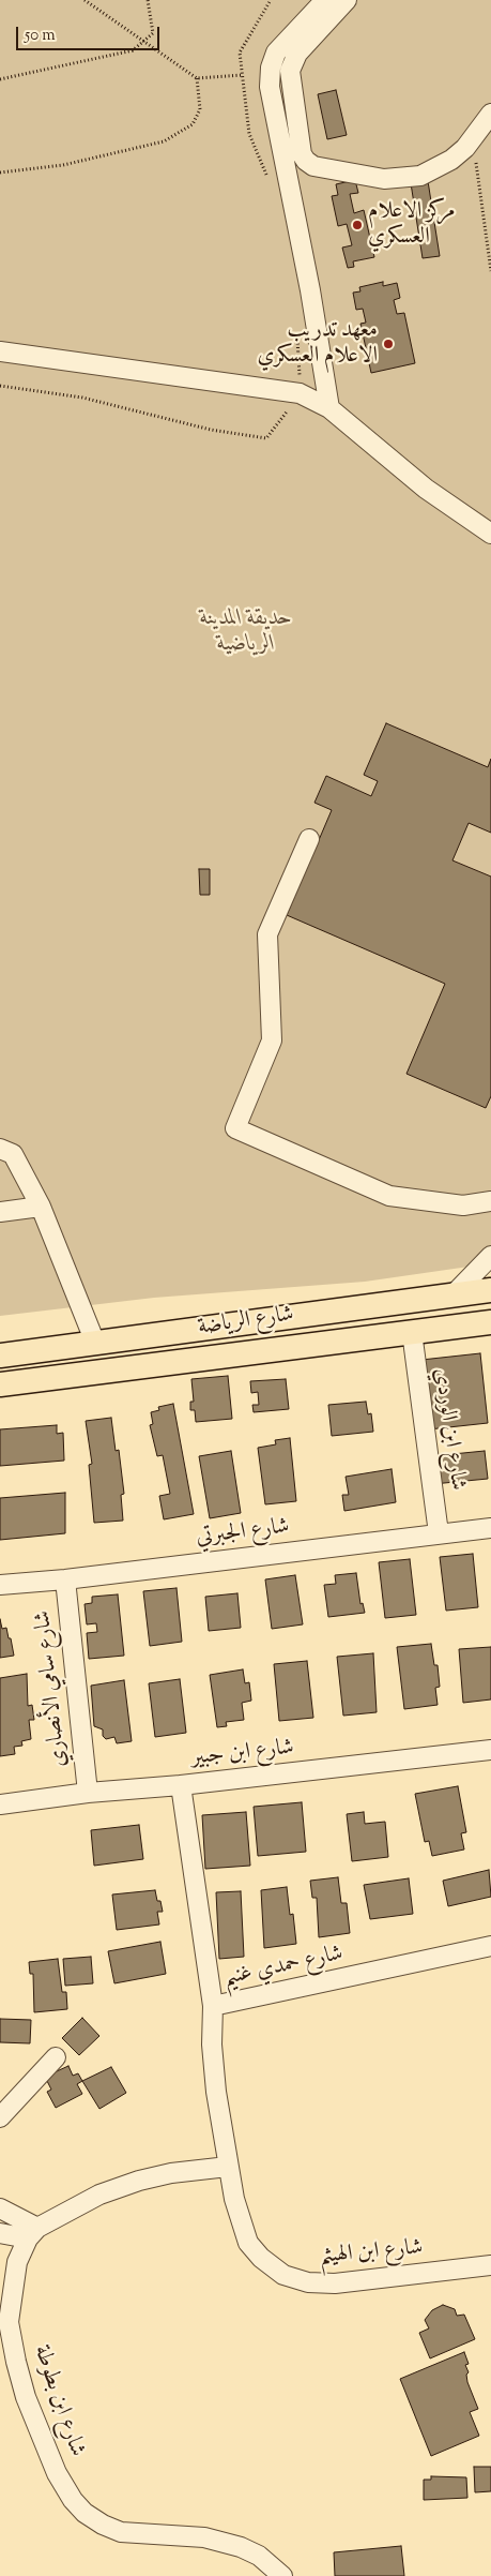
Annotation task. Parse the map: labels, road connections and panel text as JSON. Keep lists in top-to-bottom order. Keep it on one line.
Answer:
{"streets":{"main road":["شارع الرياضة"],"street":["شارع ابن الوردي","شارع الجبرتي","شارع سامي الأنصاري","شارع ابن جبير","شارع حمدي غنيم","شارع ابن الهيثم","شارع ابن بطوطة"]},"crossings":[["شارع الرياضة","شارع ابن الوردي"],["شارع ابن الوردي","شارع الجبرتي"],["شارع الجبرتي","شارع سامي الأنصاري"],["شارع سامي الأنصاري","شارع ابن جبير"],["شارع حمدي غنيم","شارع ابن الهيثم"]],"parks":["حديقة المدينة الرياضية"],"places":["مركز الاعلام العسكري","معهد تدريب الاعلام العسكري"],"scale_bar":"50 m"}
